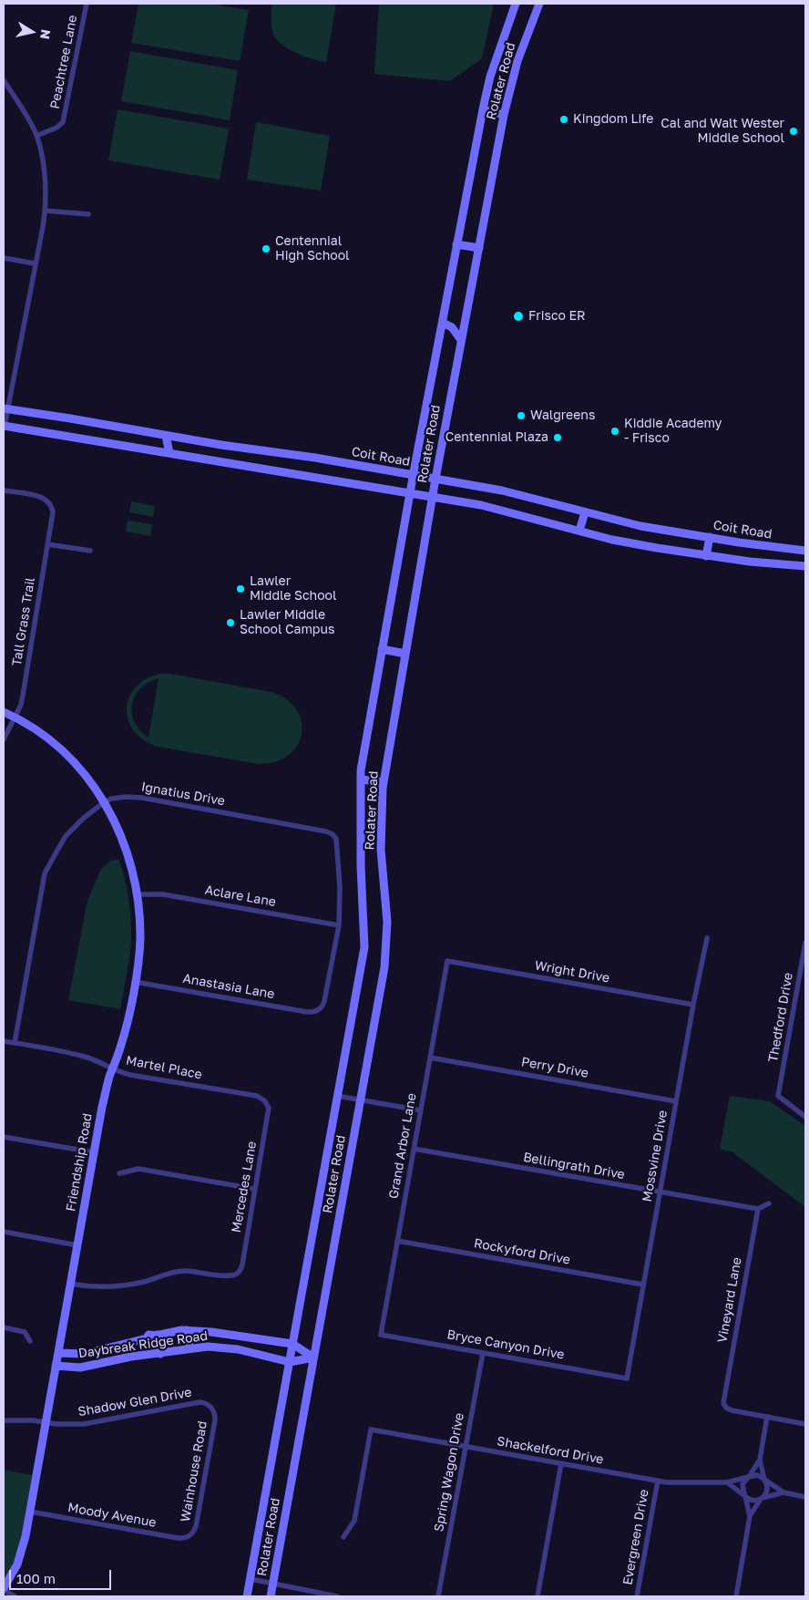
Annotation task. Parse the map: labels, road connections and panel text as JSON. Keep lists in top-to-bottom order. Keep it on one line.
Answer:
{"streets":{"main road":["Rolater Road","Coit Road","Friendship Road","Daybreak Ridge Road"],"street":["Peachtree Lane","Tall Grass Trail","Ignatius Drive","Aclare Lane","Wright Drive","Anastasia Lane","Thedford Drive","Martel Place","Perry Drive","Grand Arbor Lane","Mossvine Drive","Bellingrath Drive","Mercedes Lane","Rockyford Drive","Vineyard Lane","Bryce Canyon Drive","Shadow Glen Drive","Shackelford Drive","Wainhouse Road","Spring Wagon Drive","Moody Avenue","Evergreen Drive"]},"crossings":[["Rolater Road","Coit Road"],["Rolater Road","Daybreak Ridge Road"],["Tall Grass Trail","Friendship Road"],["Ignatius Drive","Aclare Lane"],["Ignatius Drive","Anastasia Lane"],["Ignatius Drive","Martel Place"],["Ignatius Drive","Friendship Road"],["Aclare Lane","Anastasia Lane"],["Aclare Lane","Friendship Road"],["Wright Drive","Grand Arbor Lane"],["Wright Drive","Mossvine Drive"],["Anastasia Lane","Friendship Road"],["Martel Place","Friendship Road"],["Martel Place","Mercedes Lane"],["Perry Drive","Grand Arbor Lane"],["Perry Drive","Mossvine Drive"],["Grand Arbor Lane","Bellingrath Drive"],["Grand Arbor Lane","Rockyford Drive"],["Grand Arbor Lane","Bryce Canyon Drive"],["Mossvine Drive","Bellingrath Drive"],["Mossvine Drive","Rockyford Drive"],["Mossvine Drive","Bryce Canyon Drive"],["Friendship Road","Mercedes Lane"],["Friendship Road","Daybreak Ridge Road"],["Friendship Road","Shadow Glen Drive"],["Friendship Road","Moody Avenue"],["Bellingrath Drive","Vineyard Lane"],["Bryce Canyon Drive","Spring Wagon Drive"],["Shadow Glen Drive","Wainhouse Road"],["Shackelford Drive","Spring Wagon Drive"],["Shackelford Drive","Evergreen Drive"],["Wainhouse Road","Moody Avenue"]],"places":["Kingdom Life","Cal and Walt Wester Middle School","Centennial High School","Frisco ER","Walgreens","Kiddie Academy - Frisco","Centennial Plaza","Lawler Middle School","Lawler Middle School Campus"],"scale_bar":"100 m","north":"right"}
